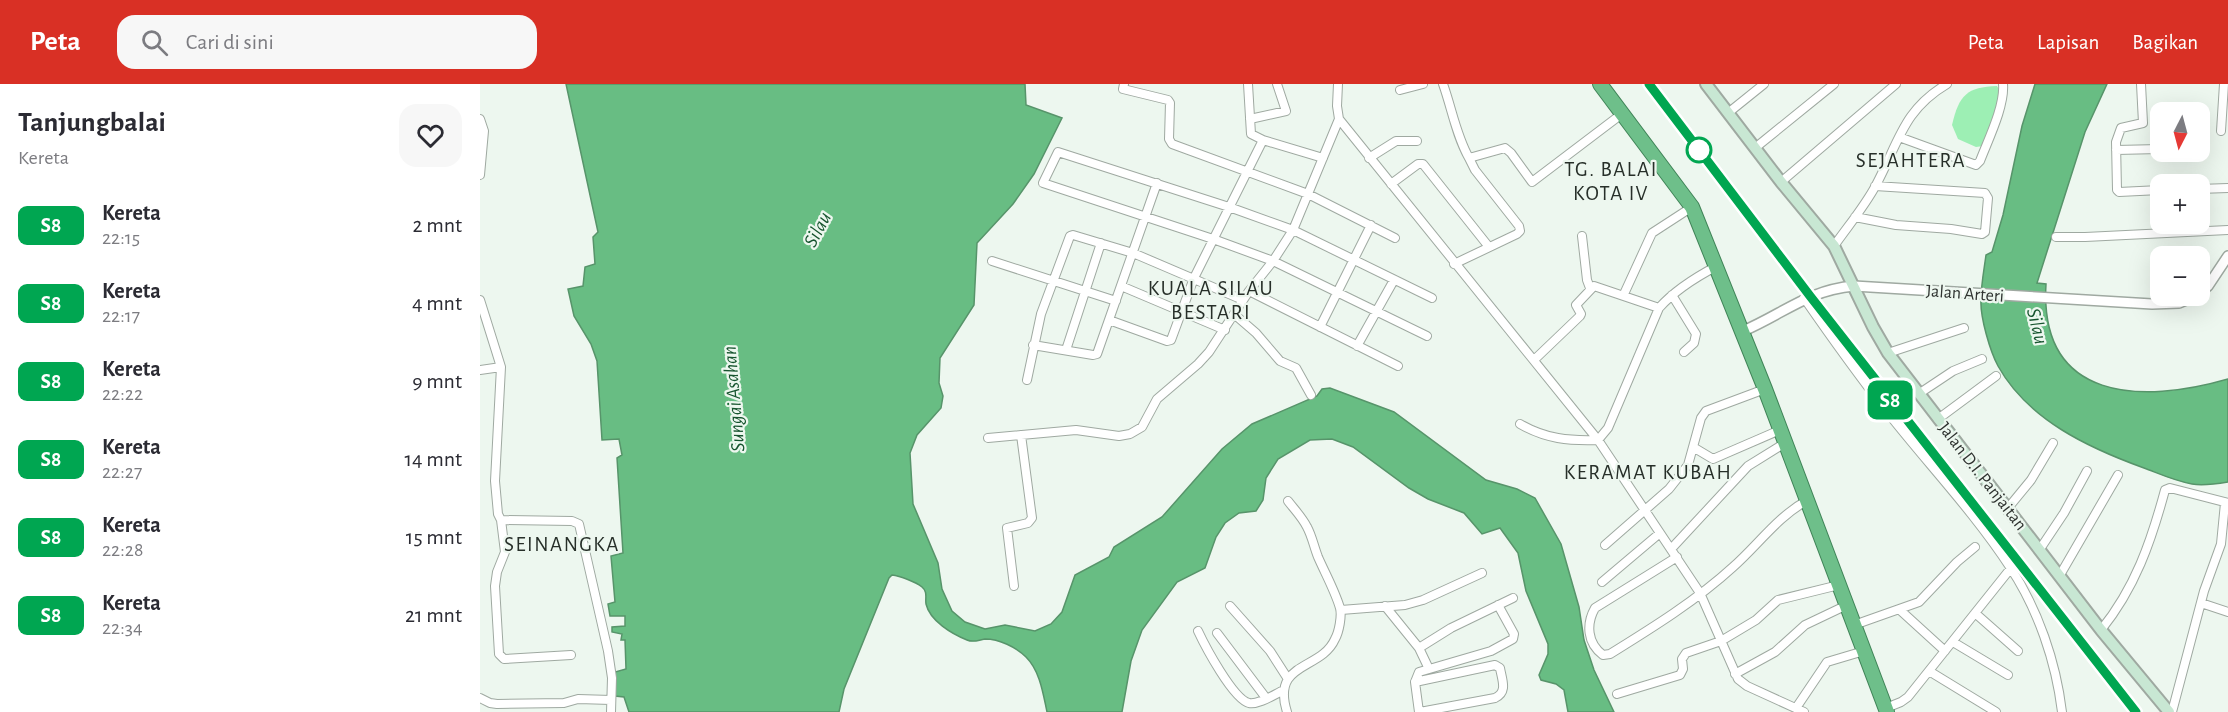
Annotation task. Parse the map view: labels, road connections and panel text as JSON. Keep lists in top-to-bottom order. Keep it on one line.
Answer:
{"streets":{"main road":["Jalan D.I. Panjaitan"],"street":["Jalan Arteri"]},"crossings":[["Jalan Arteri","Jalan D.I. Panjaitan"]],"districts":["SEJAHTERA","TG. BALAI KOTA IV","KUALA SILAU BESTARI","KERAMAT KUBAH","SEINANGKA"],"water":["Silau","Sungai Asahan"],"north":"bottom","page":{"header":"Peta","search":"Cari di sini","nav":["Peta","Lapisan","Bagikan"],"heading":["Tanjungbalai","Kereta"],"on_map":"S8","map_buttons":["+","−"],"list":[{"mark":"S8","name":"Kereta","note":"22:15","value":"2 mnt"},{"mark":"S8","name":"Kereta","note":"22:17","value":"4 mnt"},{"mark":"S8","name":"Kereta","note":"22:22","value":"9 mnt"},{"mark":"S8","name":"Kereta","note":"22:27","value":"14 mnt"},{"mark":"S8","name":"Kereta","note":"22:28","value":"15 mnt"},{"mark":"S8","name":"Kereta","note":"22:34","value":"21 mnt"}]}}
